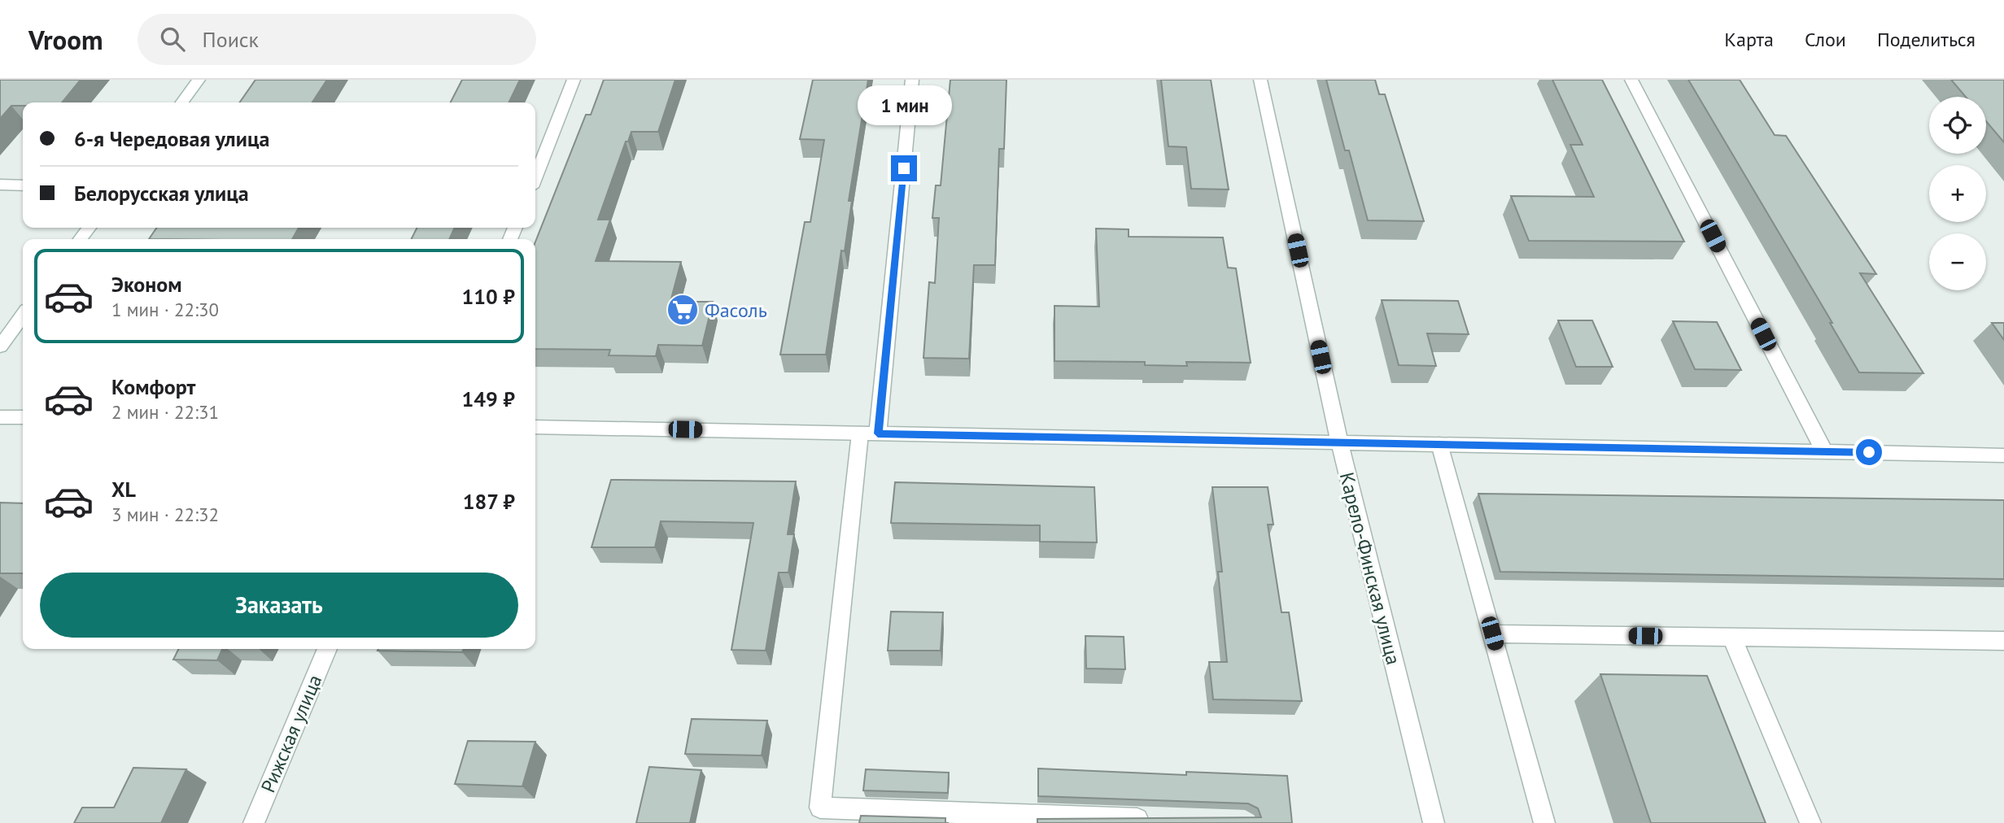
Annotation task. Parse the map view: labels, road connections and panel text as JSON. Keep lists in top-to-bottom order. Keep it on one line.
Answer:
{"streets":{"street":["Карело-Финская улица","Рижская улица"]},"places":{"supermarket":["Фасоль"]},"page":{"header":"Vroom","search":"Поиск","nav":["Карта","Слои","Поделиться"],"bubble":"1 мин","map_buttons":["+","−"],"banner":["6-я Чередовая улица","Белорусская улица"],"list":[{"name":"Эконом","note":"1 мин · 22:30","value":"110 ₽"},{"name":"Комфорт","note":"2 мин · 22:31","value":"149 ₽"},{"name":"XL","note":"3 мин · 22:32","value":"187 ₽"}],"buttons":"Заказать"}}
